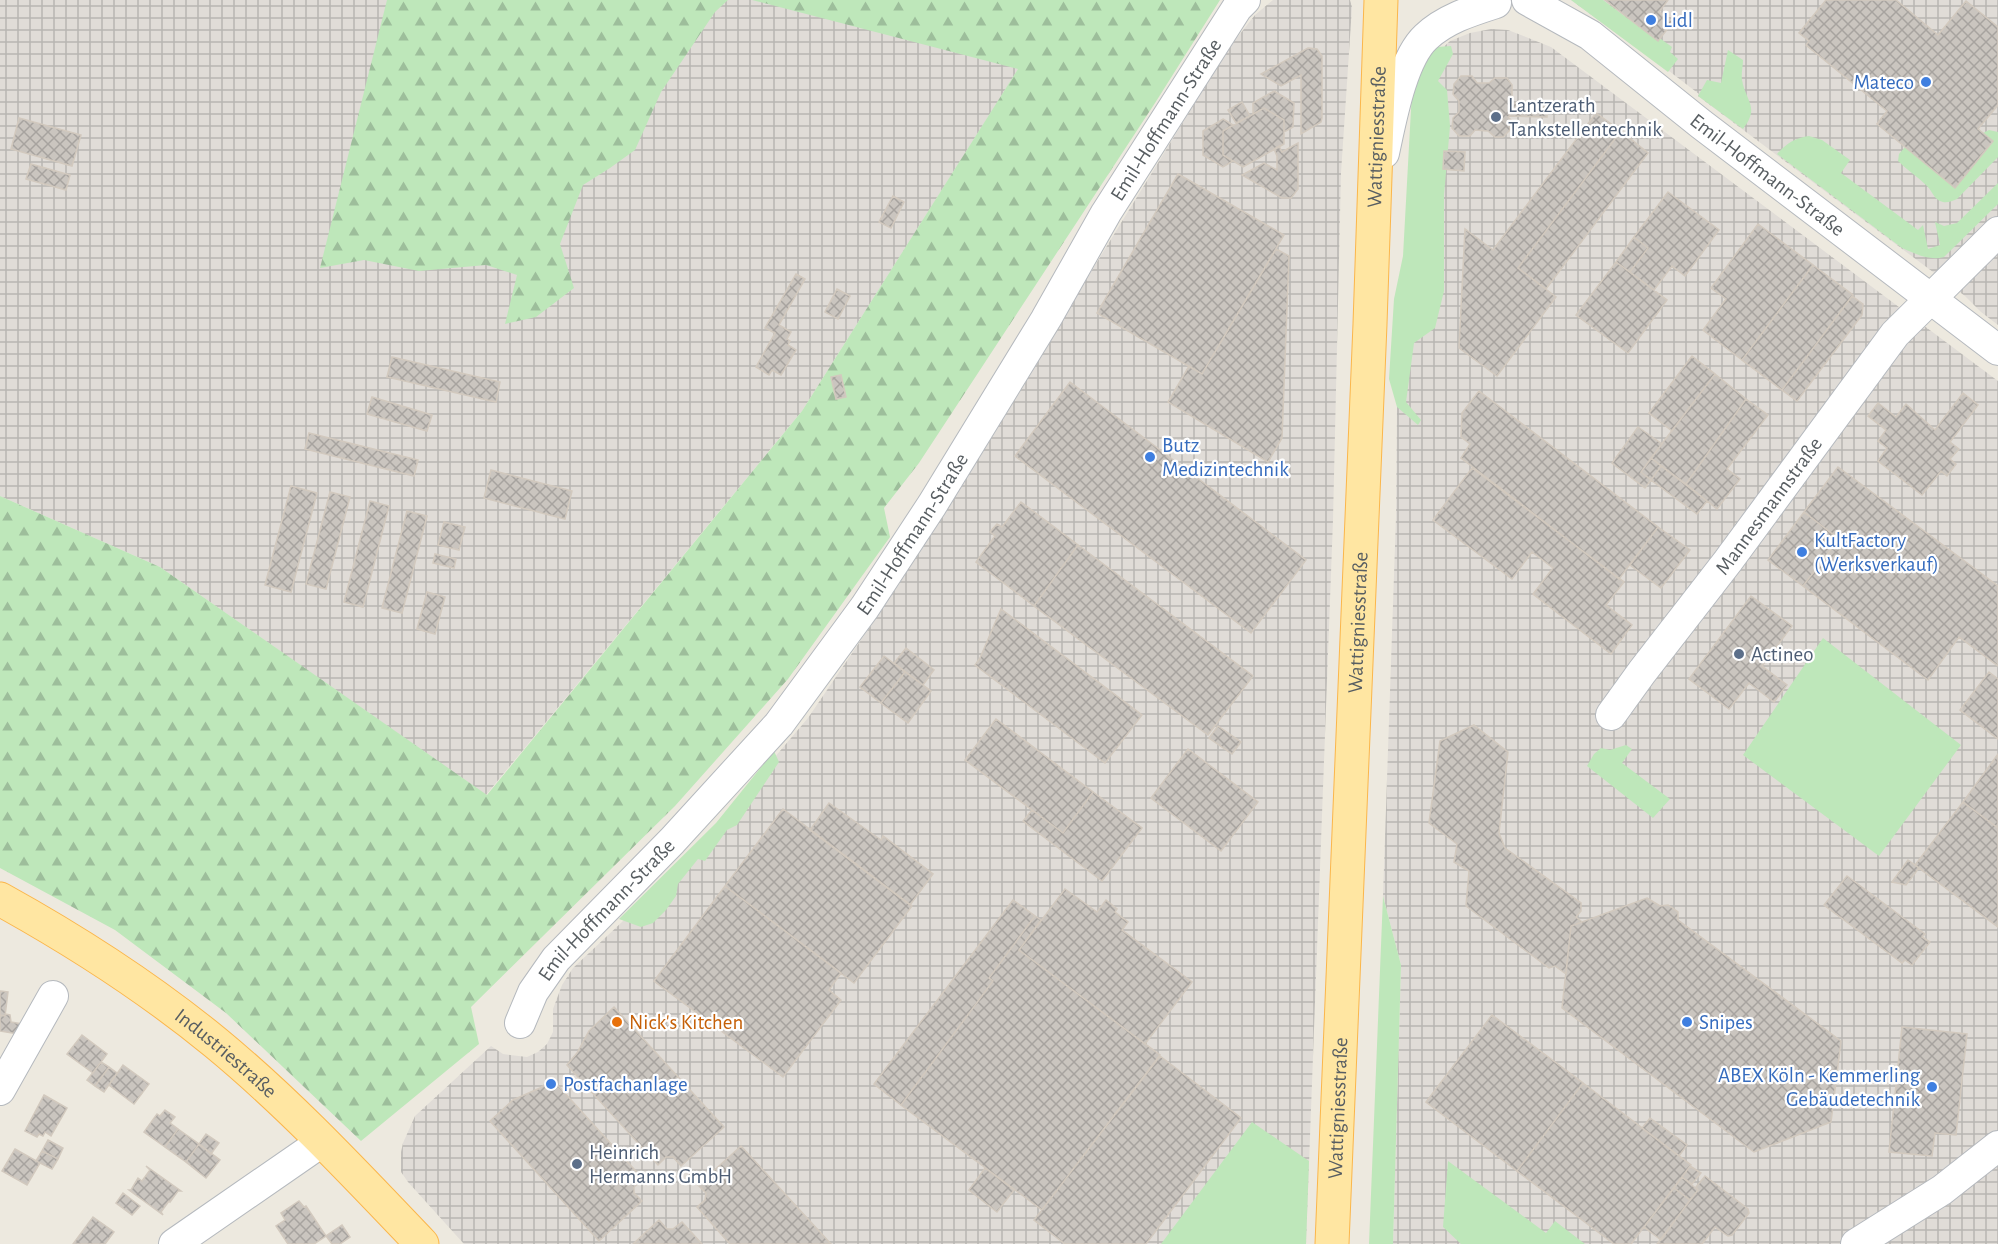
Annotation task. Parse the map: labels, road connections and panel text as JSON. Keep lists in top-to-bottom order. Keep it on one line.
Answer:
{"streets":{"main road":["Wattigniesstraße","Industriestraße"],"street":["Emil-Hoffmann-Straße","Mannesmannstraße"]},"crossings":[["Emil-Hoffmann-Straße","Mannesmannstraße"]],"places":["Lidl","Mateco","Lantzerath Tankstellentechnik","Butz Medizintechnik","KultFactory (Werksverkauf)","Actineo","Nick's Kitchen","Snipes","Postfachanlage","ABEX Köln - Kemmerling Gebäudetechnik","Heinrich Hermanns GmbH"]}
